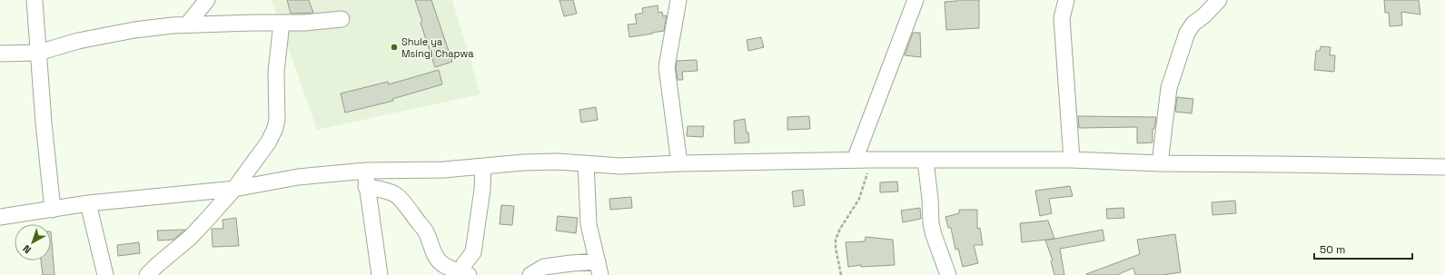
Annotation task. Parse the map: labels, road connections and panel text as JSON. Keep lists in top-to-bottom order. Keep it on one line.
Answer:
{"places":["Shule ya Msingi Chapwa"],"scale_bar":"50 m","north":"bottom left"}
